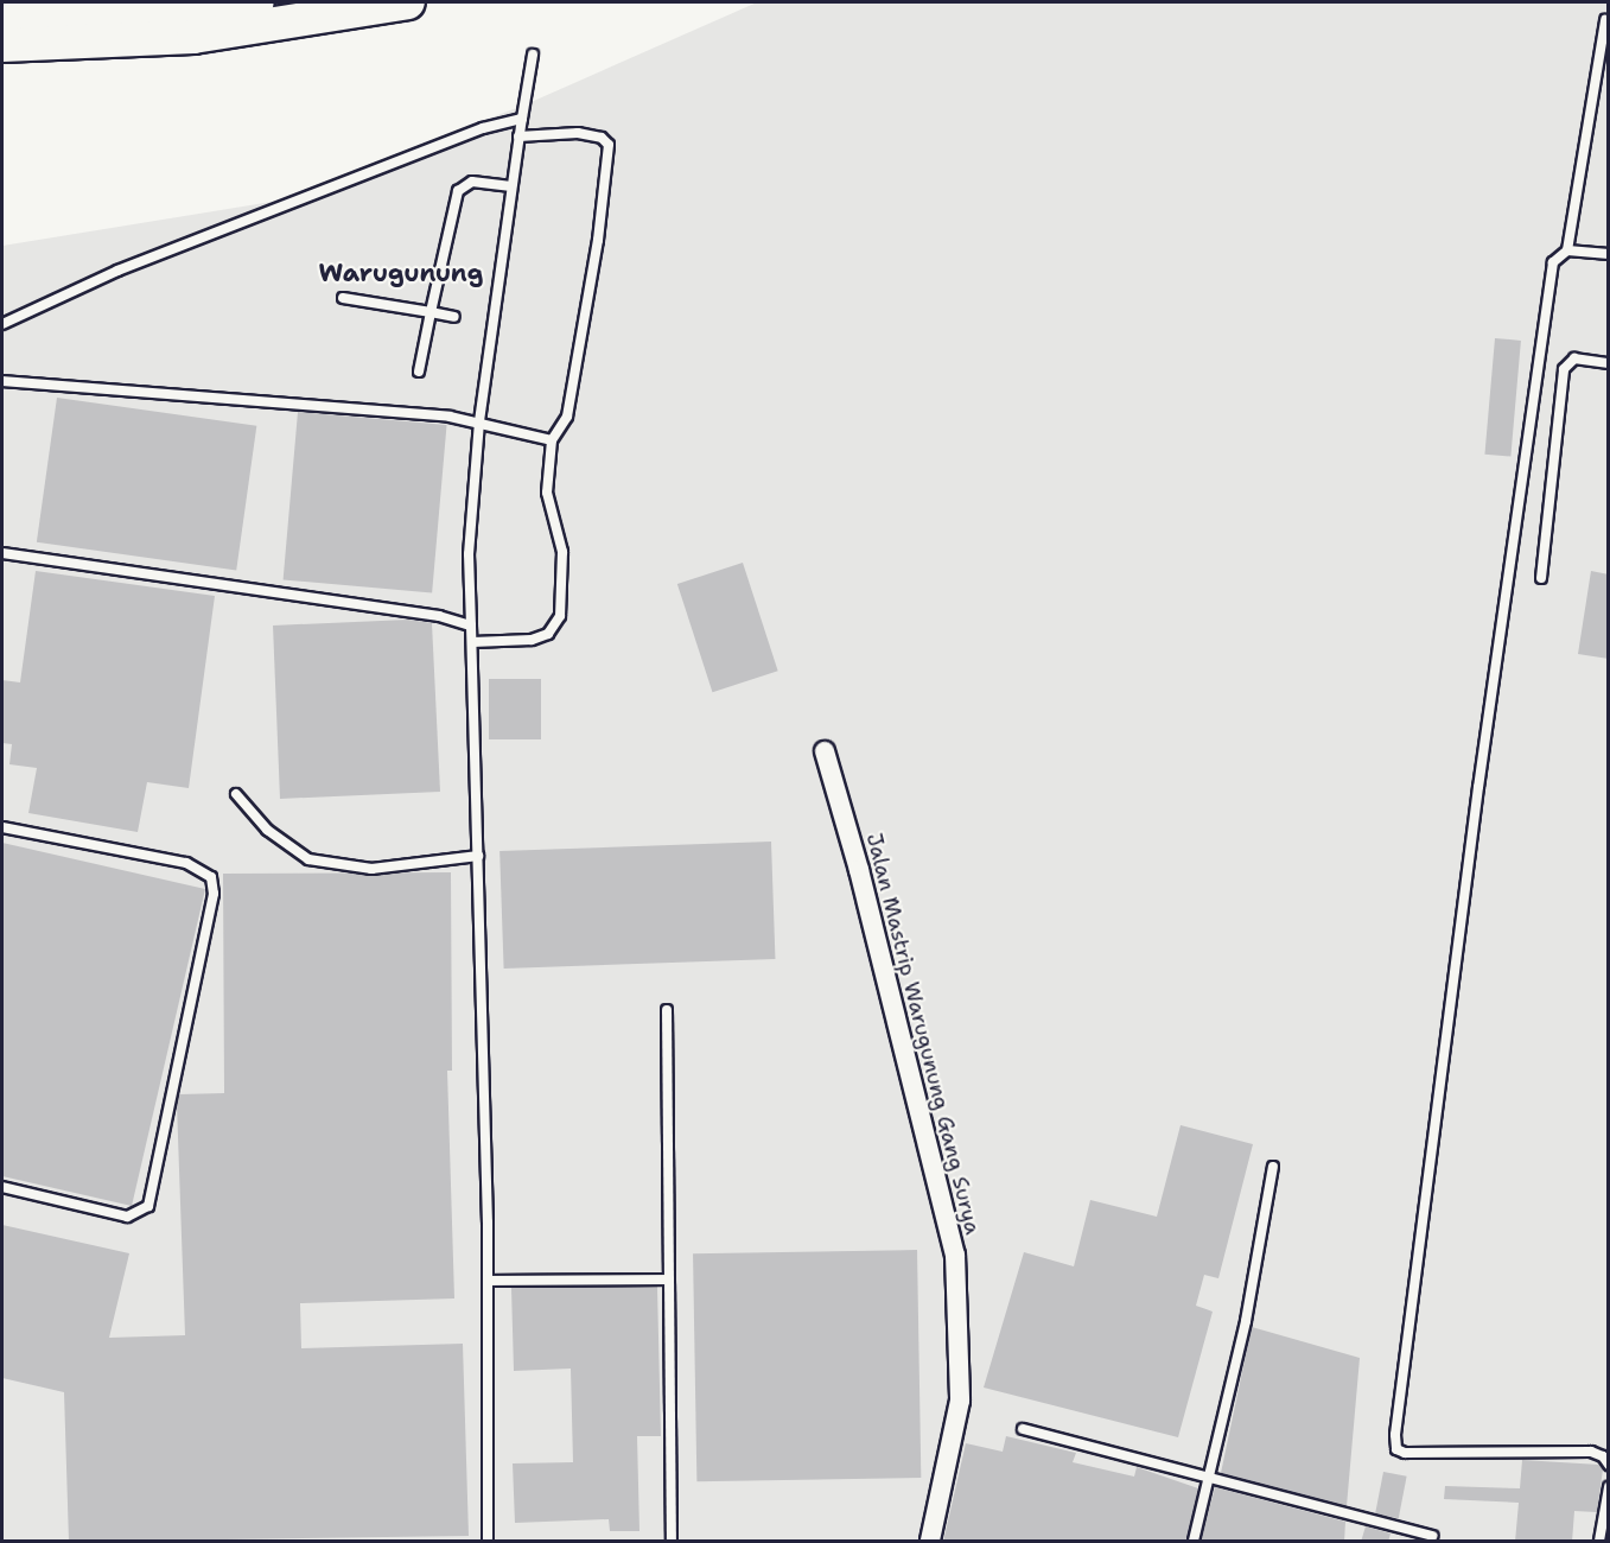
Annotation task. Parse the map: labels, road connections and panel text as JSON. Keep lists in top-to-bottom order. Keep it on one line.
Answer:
{"streets":{"street":["Jalan Mastrip Warugunung Gang Surya"]},"districts":["Warugunung"]}
